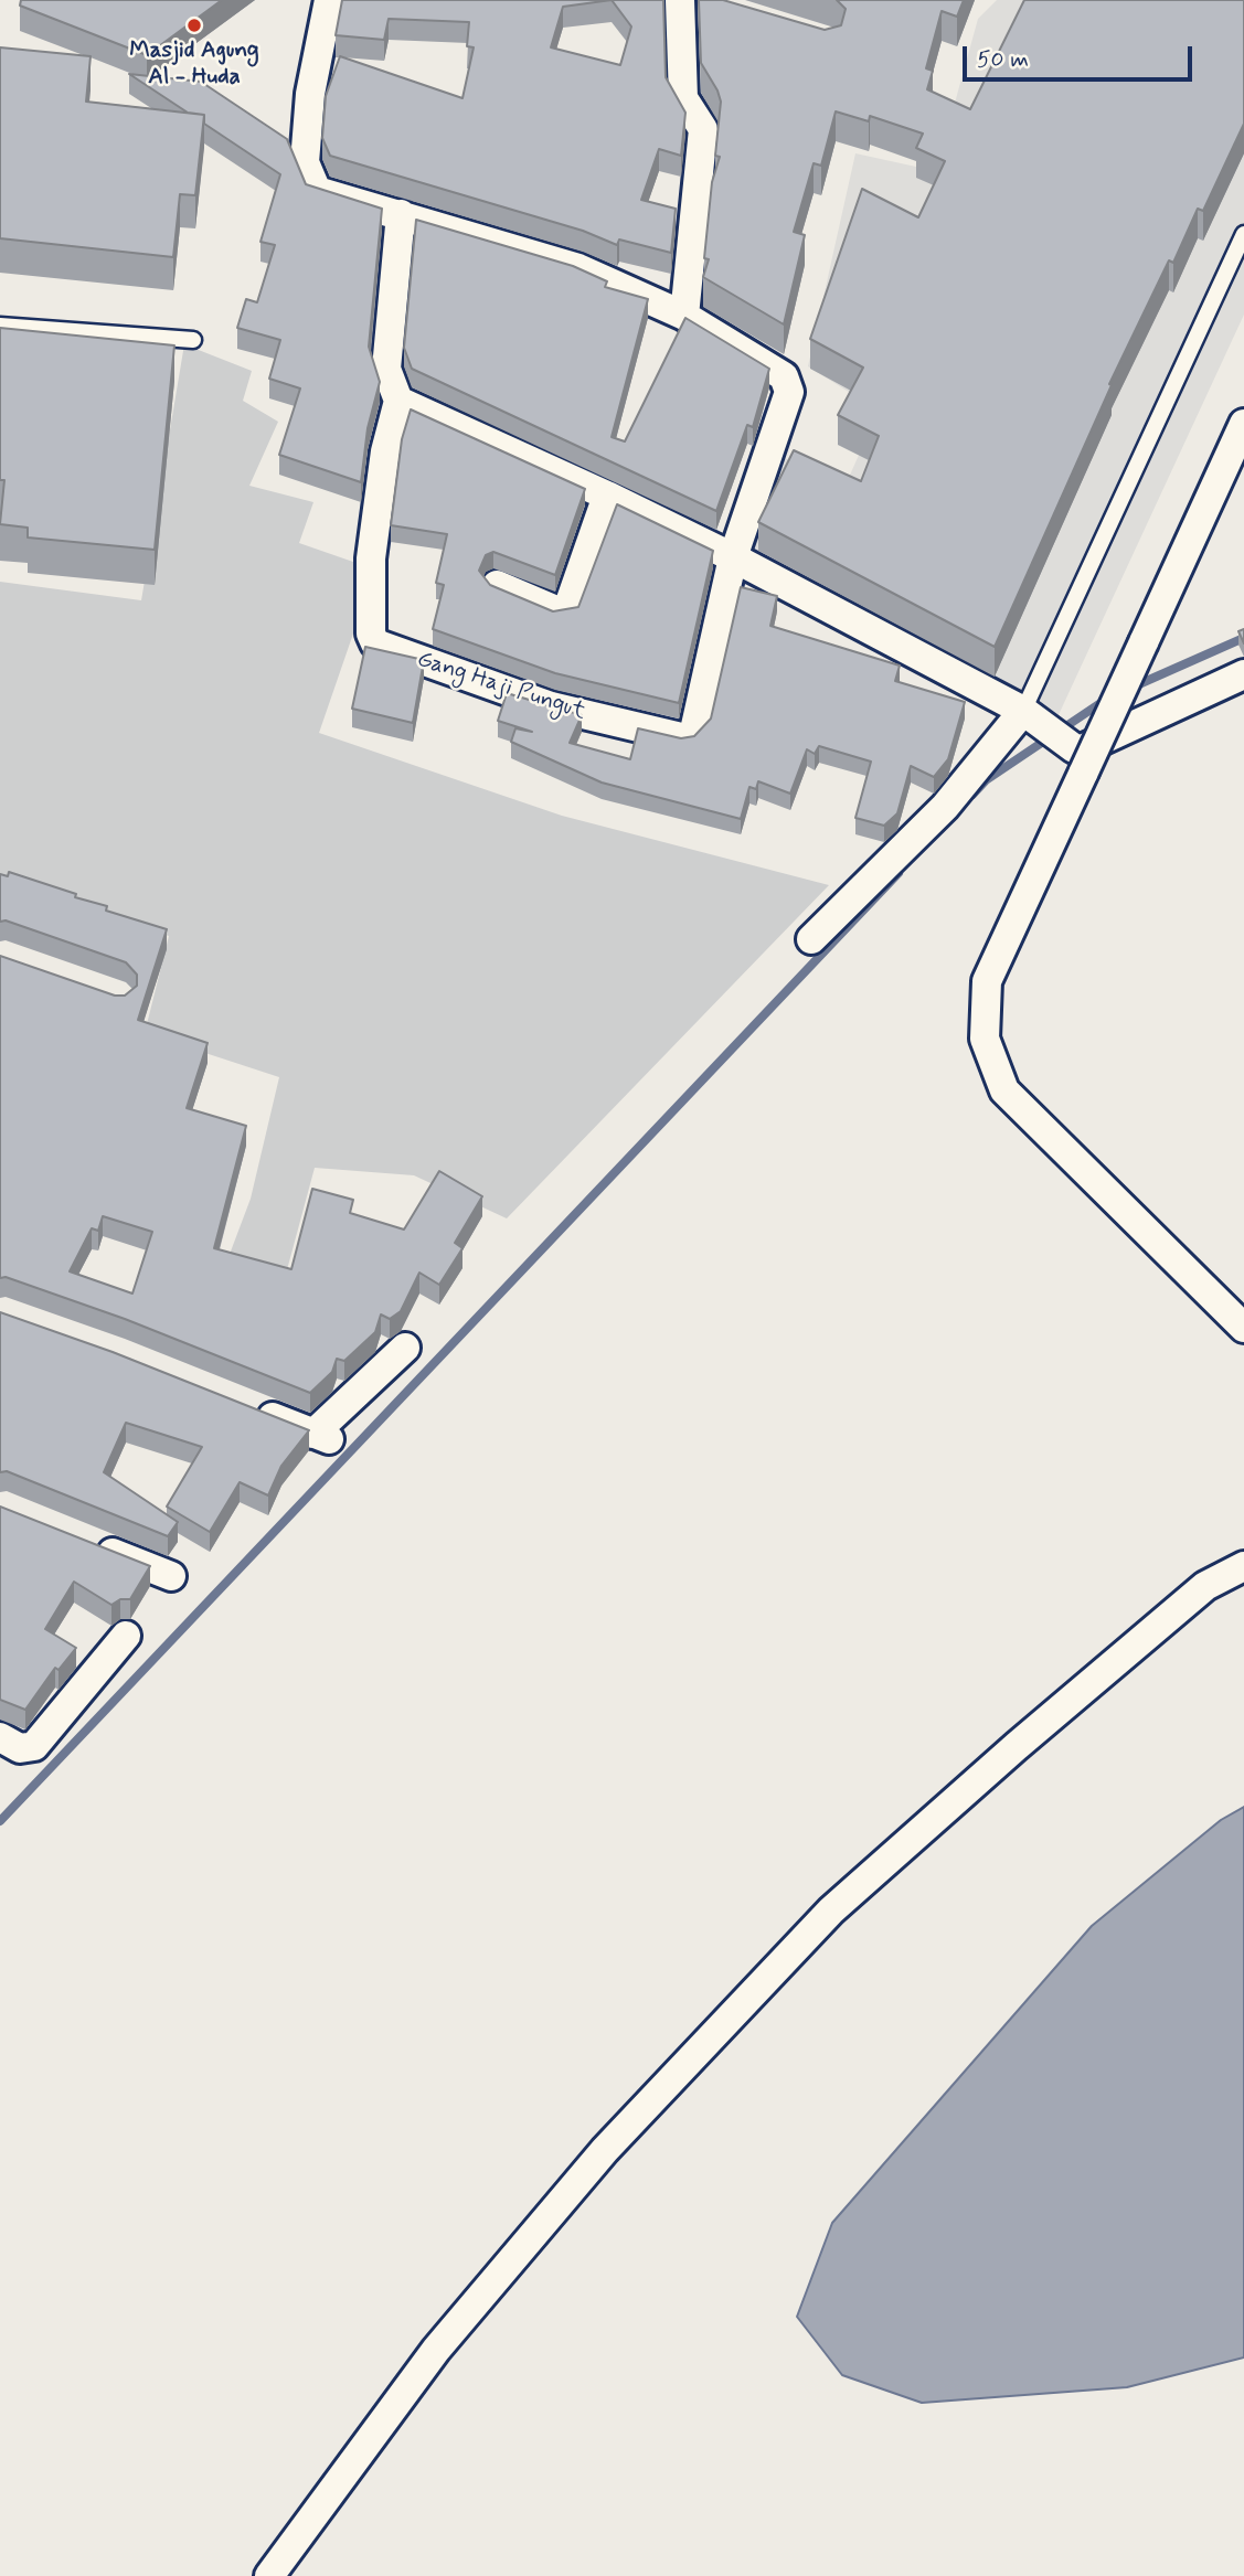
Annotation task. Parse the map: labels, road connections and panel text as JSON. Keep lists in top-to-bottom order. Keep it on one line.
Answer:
{"streets":{"street":["Gang Haji Pungut"]},"places":["Masjid Agung Al - Huda"],"scale_bar":"50 m"}
